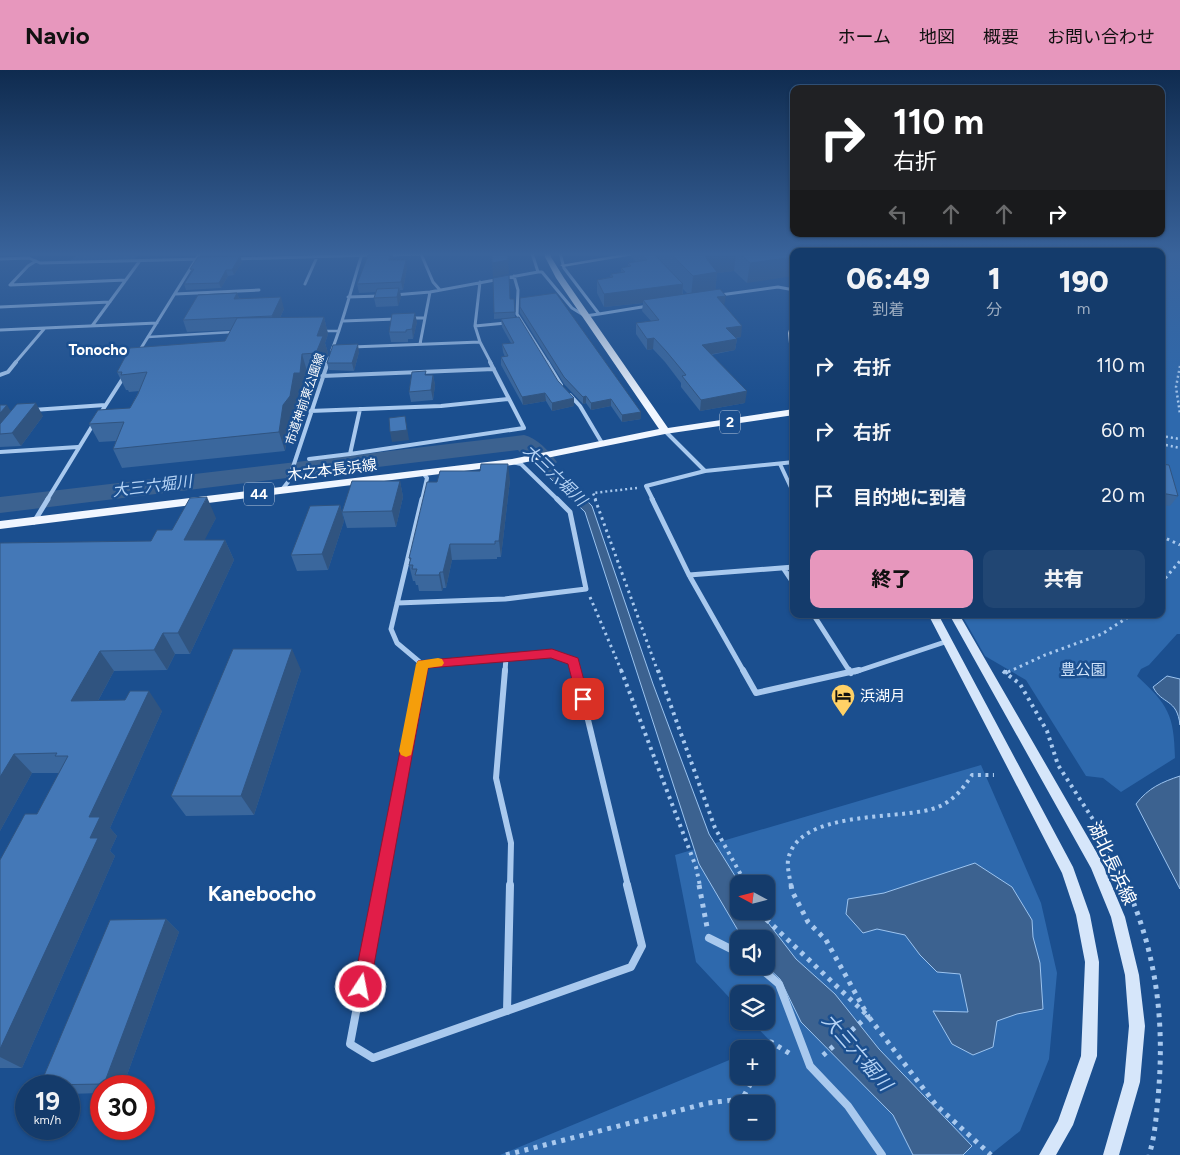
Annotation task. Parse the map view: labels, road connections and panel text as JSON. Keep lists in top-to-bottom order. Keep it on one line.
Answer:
{"streets":{"main road":["2","木之本長浜線","44","湖北長浜線"],"street":["市道神前東公園線"]},"crossings":[["市道神前東公園線","木之本長浜線"],["2","木之本長浜線"]],"districts":["Tonocho","Kanebocho"],"water":["大三六堀川"],"parks":["豊公園"],"places":{"hotel":["浜湖月"]},"north":"left","page":{"header":"Navio","nav":["ホーム","地図","概要","お問い合わせ"],"turn":["110 m","右折"],"eta":["06:49","到着","1","分","190","m"],"list":[{"name":"右折","value":"110 m"},{"name":"右折","value":"60 m"},{"name":"目的地に到着","value":"20 m"}],"buttons":["終了","共有"],"map_buttons":["+","−"],"speed":"19 km/h","limit":"30"}}
